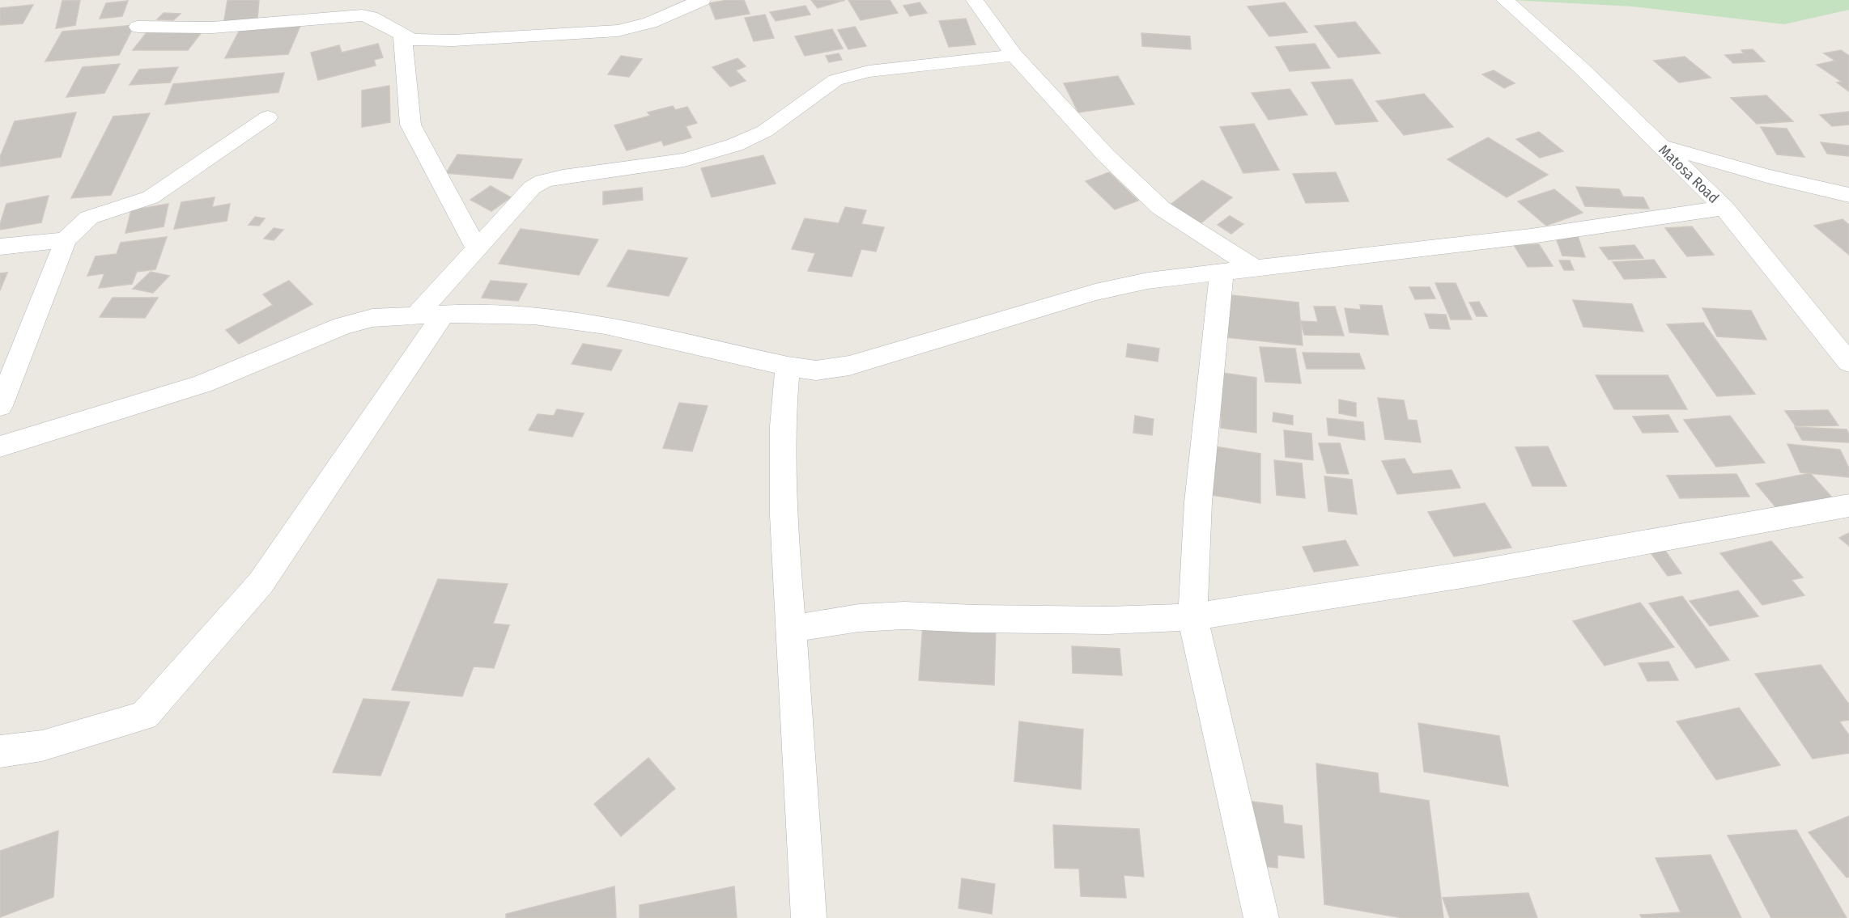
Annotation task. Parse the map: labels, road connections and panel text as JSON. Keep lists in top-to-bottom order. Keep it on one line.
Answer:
{"streets":{"street":["Matosa Road"]}}
